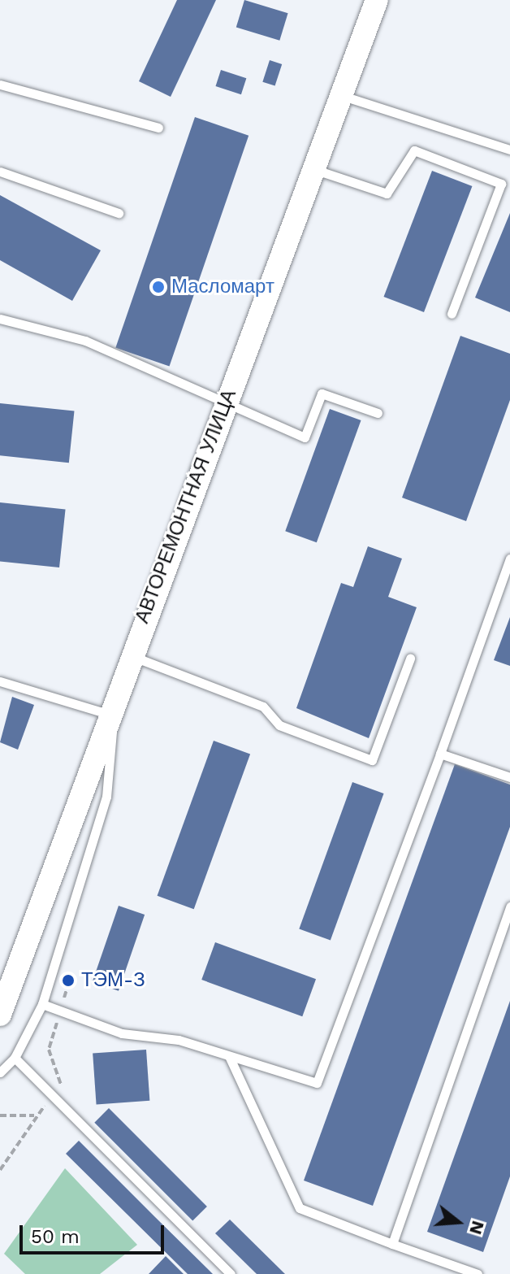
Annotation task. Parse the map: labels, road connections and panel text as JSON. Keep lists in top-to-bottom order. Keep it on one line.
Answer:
{"streets":{"street":["АВТОРЕМОНТНАЯ УЛИЦА"]},"places":["Масломарт","ТЭМ-З"],"scale_bar":"50 m","north":"right"}
